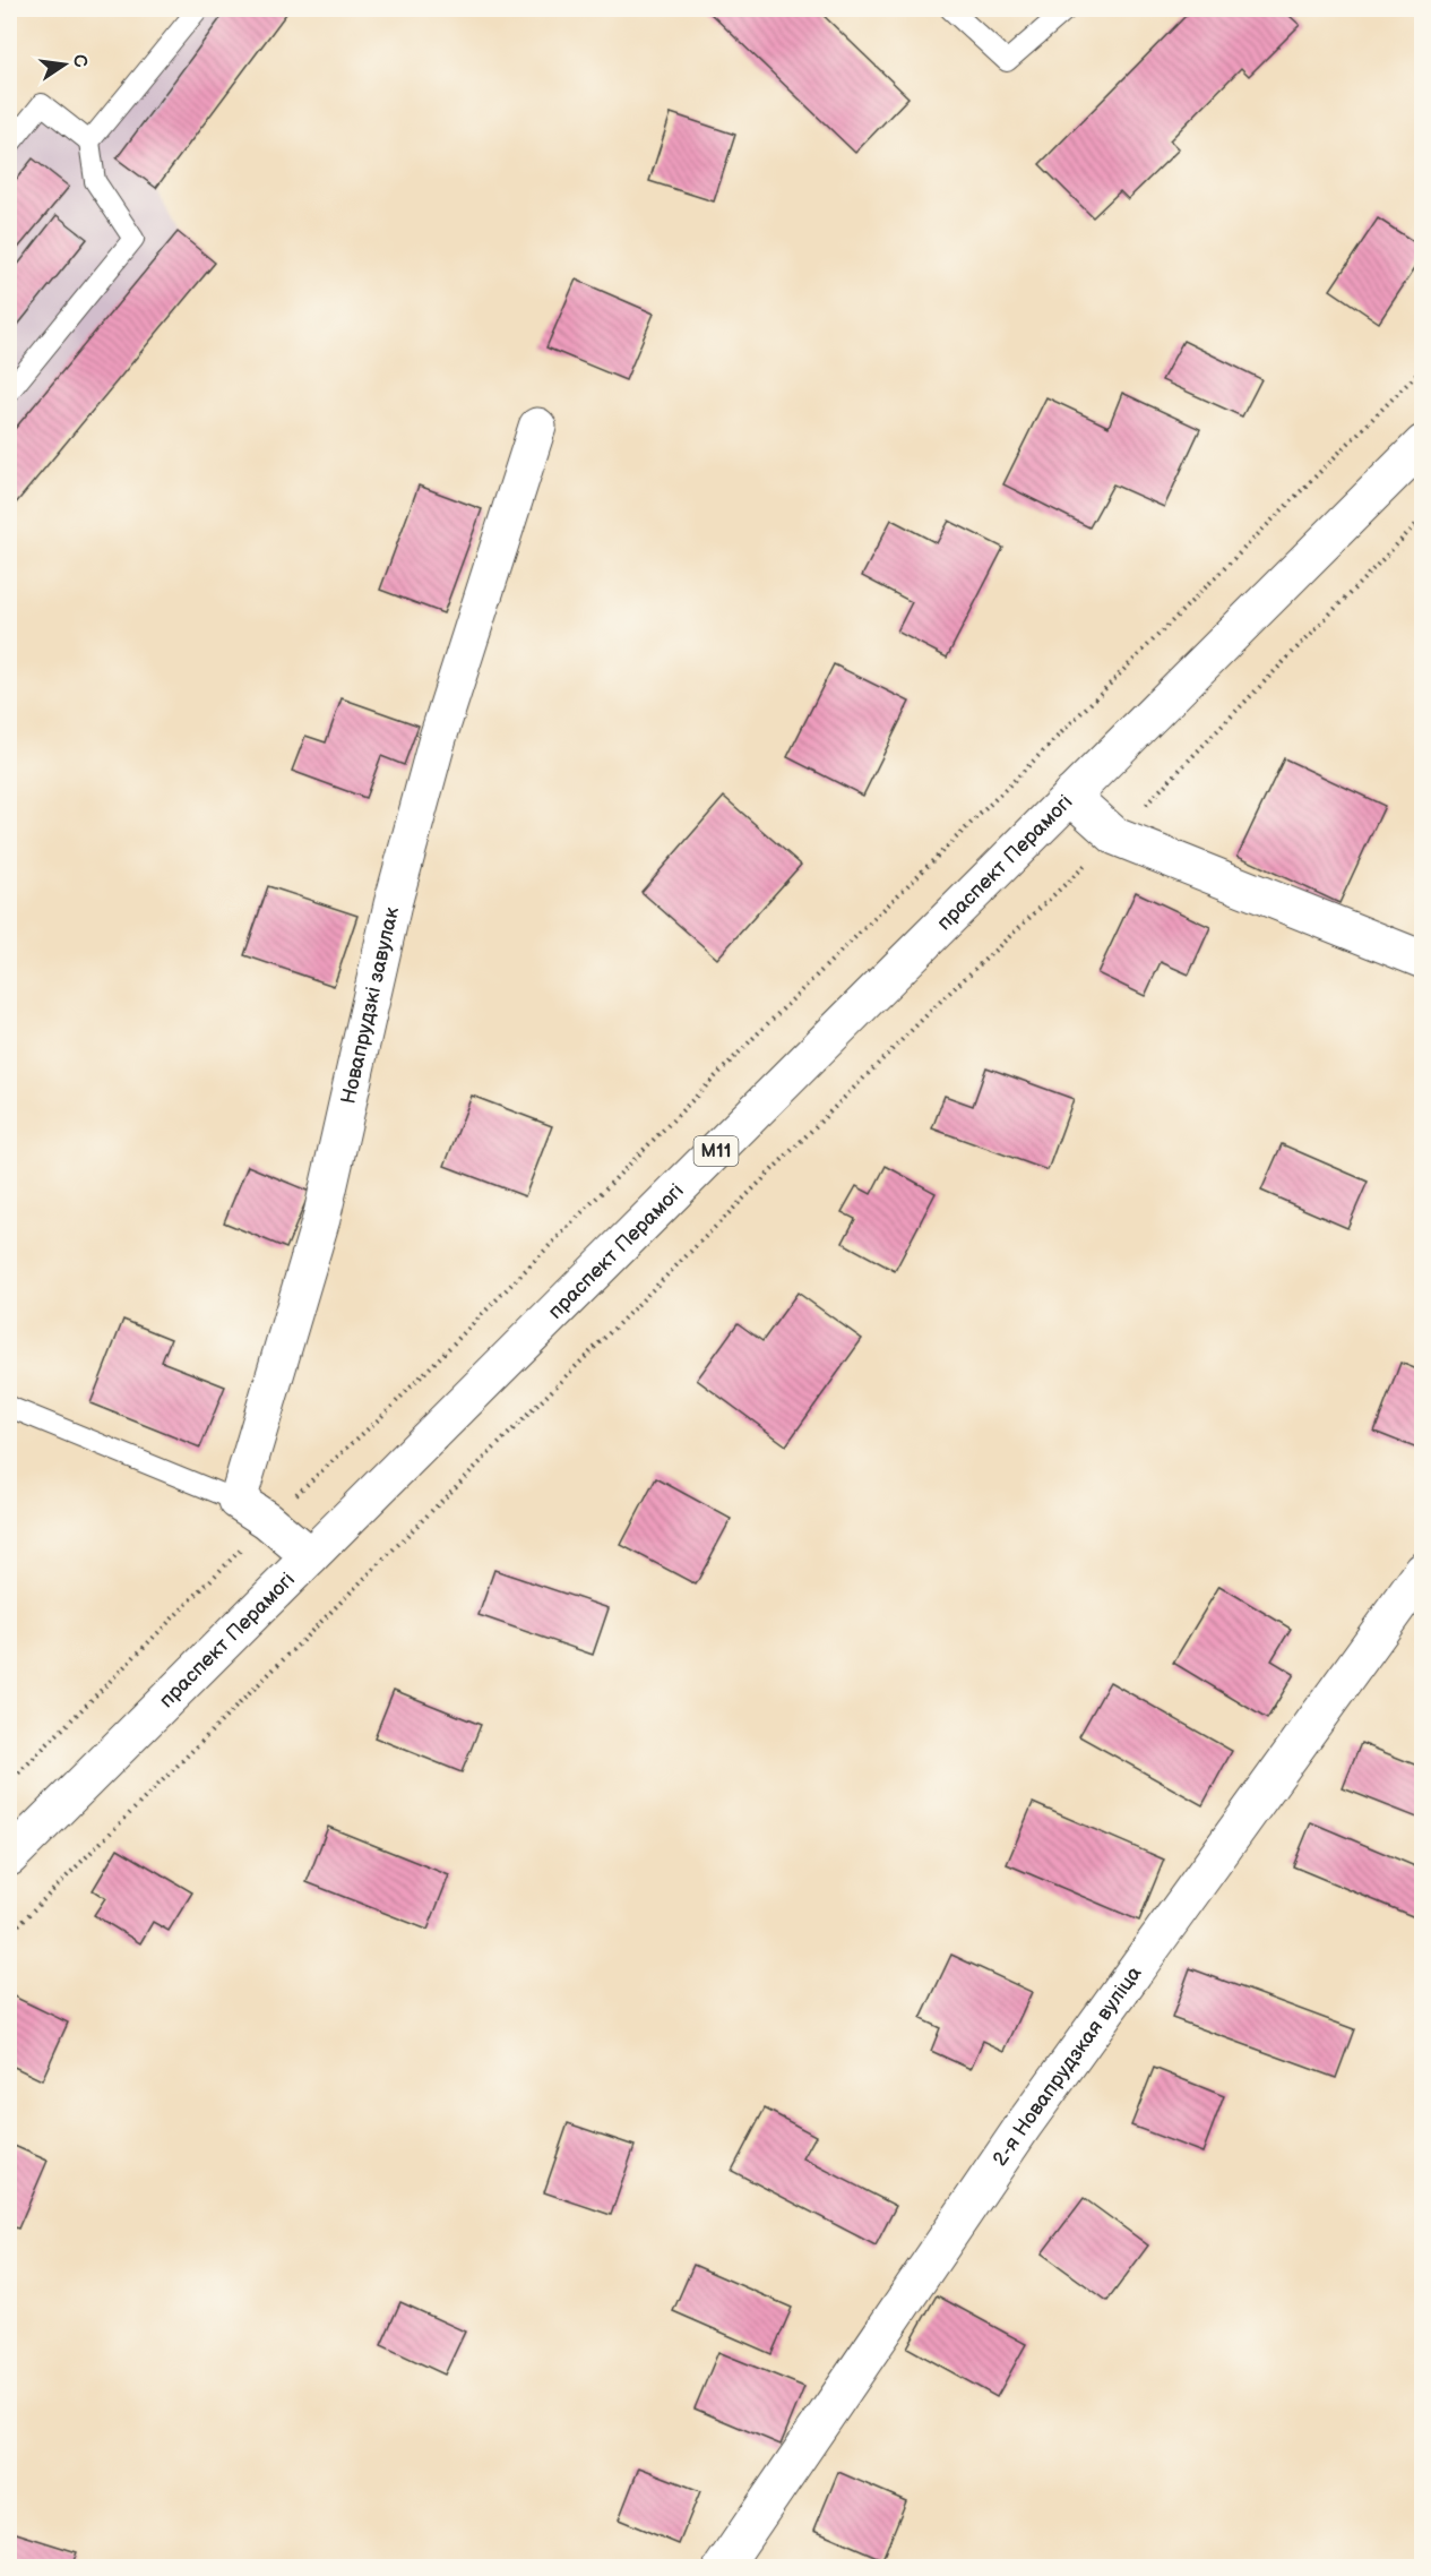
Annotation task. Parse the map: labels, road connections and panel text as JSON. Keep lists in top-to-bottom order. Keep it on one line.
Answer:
{"streets":{"street":["праспект Перамогі","Новапрудзкі завулак","М11","2-я Новапрудзкая вуліца"]},"north":"right"}
